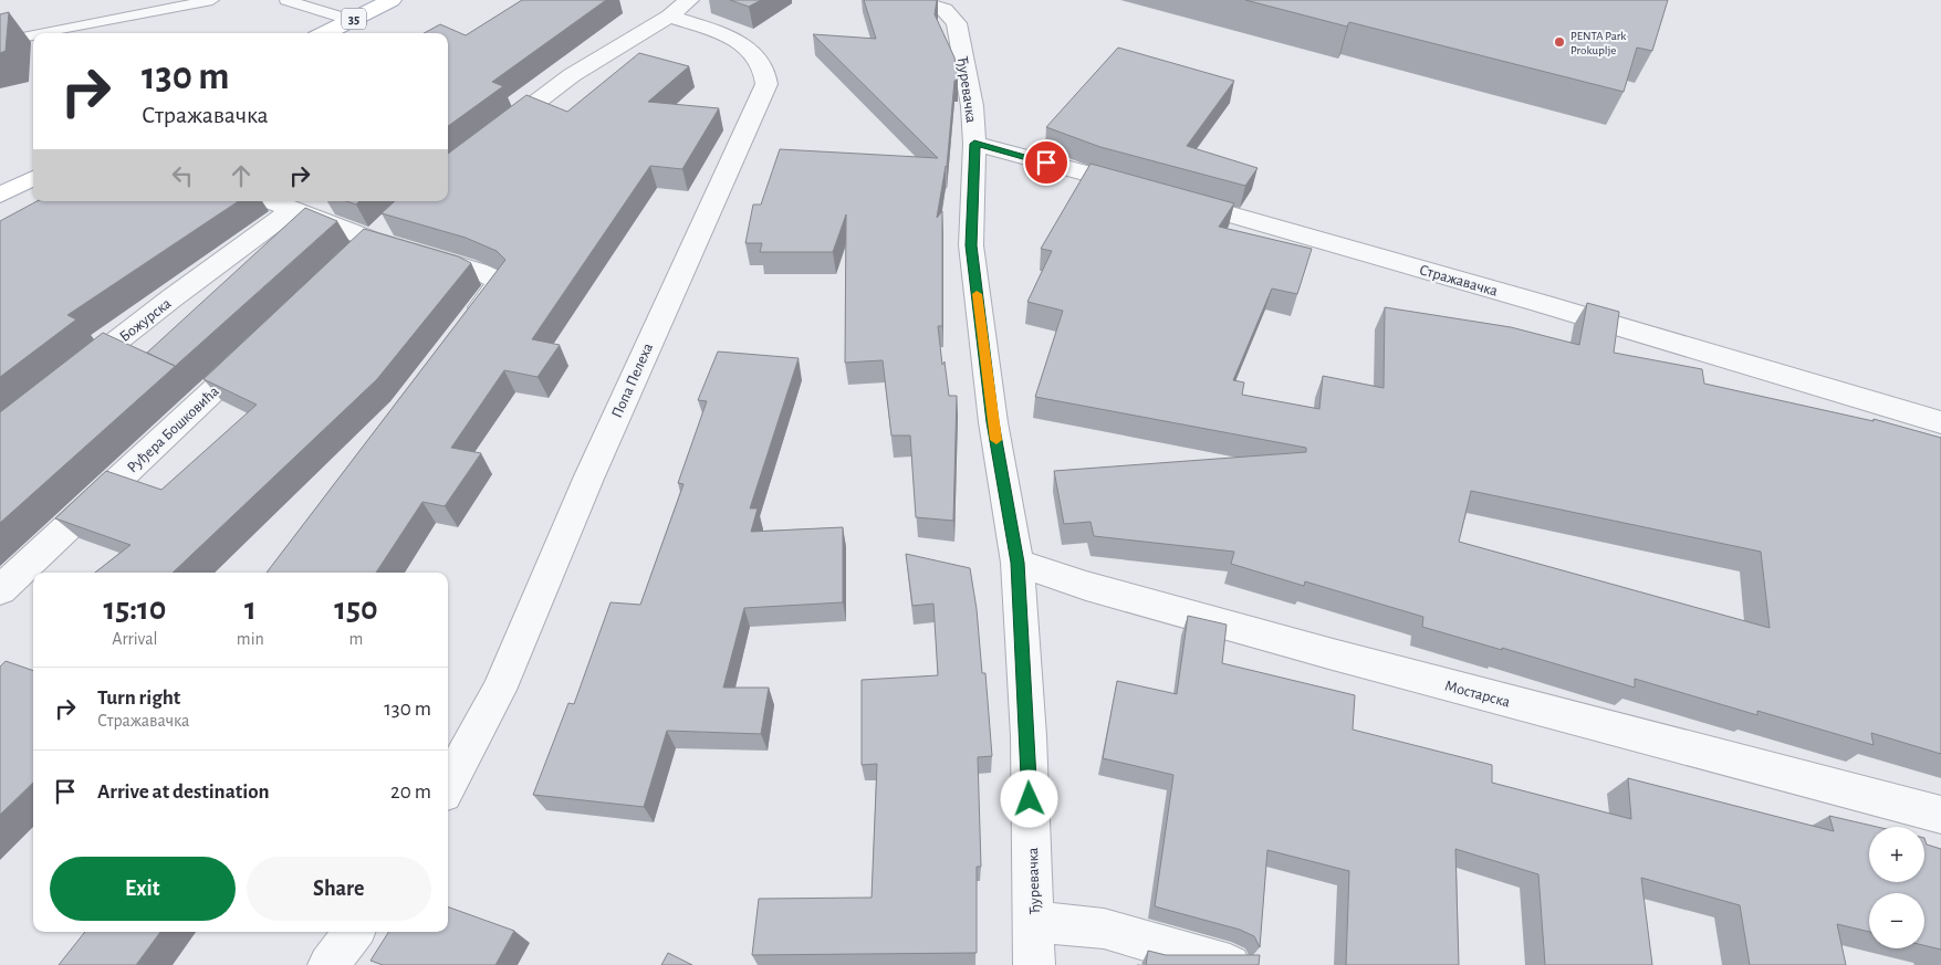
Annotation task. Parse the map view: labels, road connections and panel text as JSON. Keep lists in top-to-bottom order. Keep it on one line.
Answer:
{"streets":{"main road":["35"],"street":["Ђуревачка","Стражавачка","Божурска","Попа Пелеха","Руђера Бошковића","Мостарска"]},"crossings":[["Ђуревачка","Стражавачка"],["Ђуревачка","Мостарска"]],"places":["PENTA Park Prokuplje"],"page":{"turn":["130 m","Стражавачка"],"eta":["15:10","Arrival","1","min","150","m"],"list":[{"name":"Turn right","note":"Стражавачка","value":"130 m"},{"name":"Arrive at destination","value":"20 m"}],"map_buttons":["+","−"],"buttons":["Exit","Share"]}}
